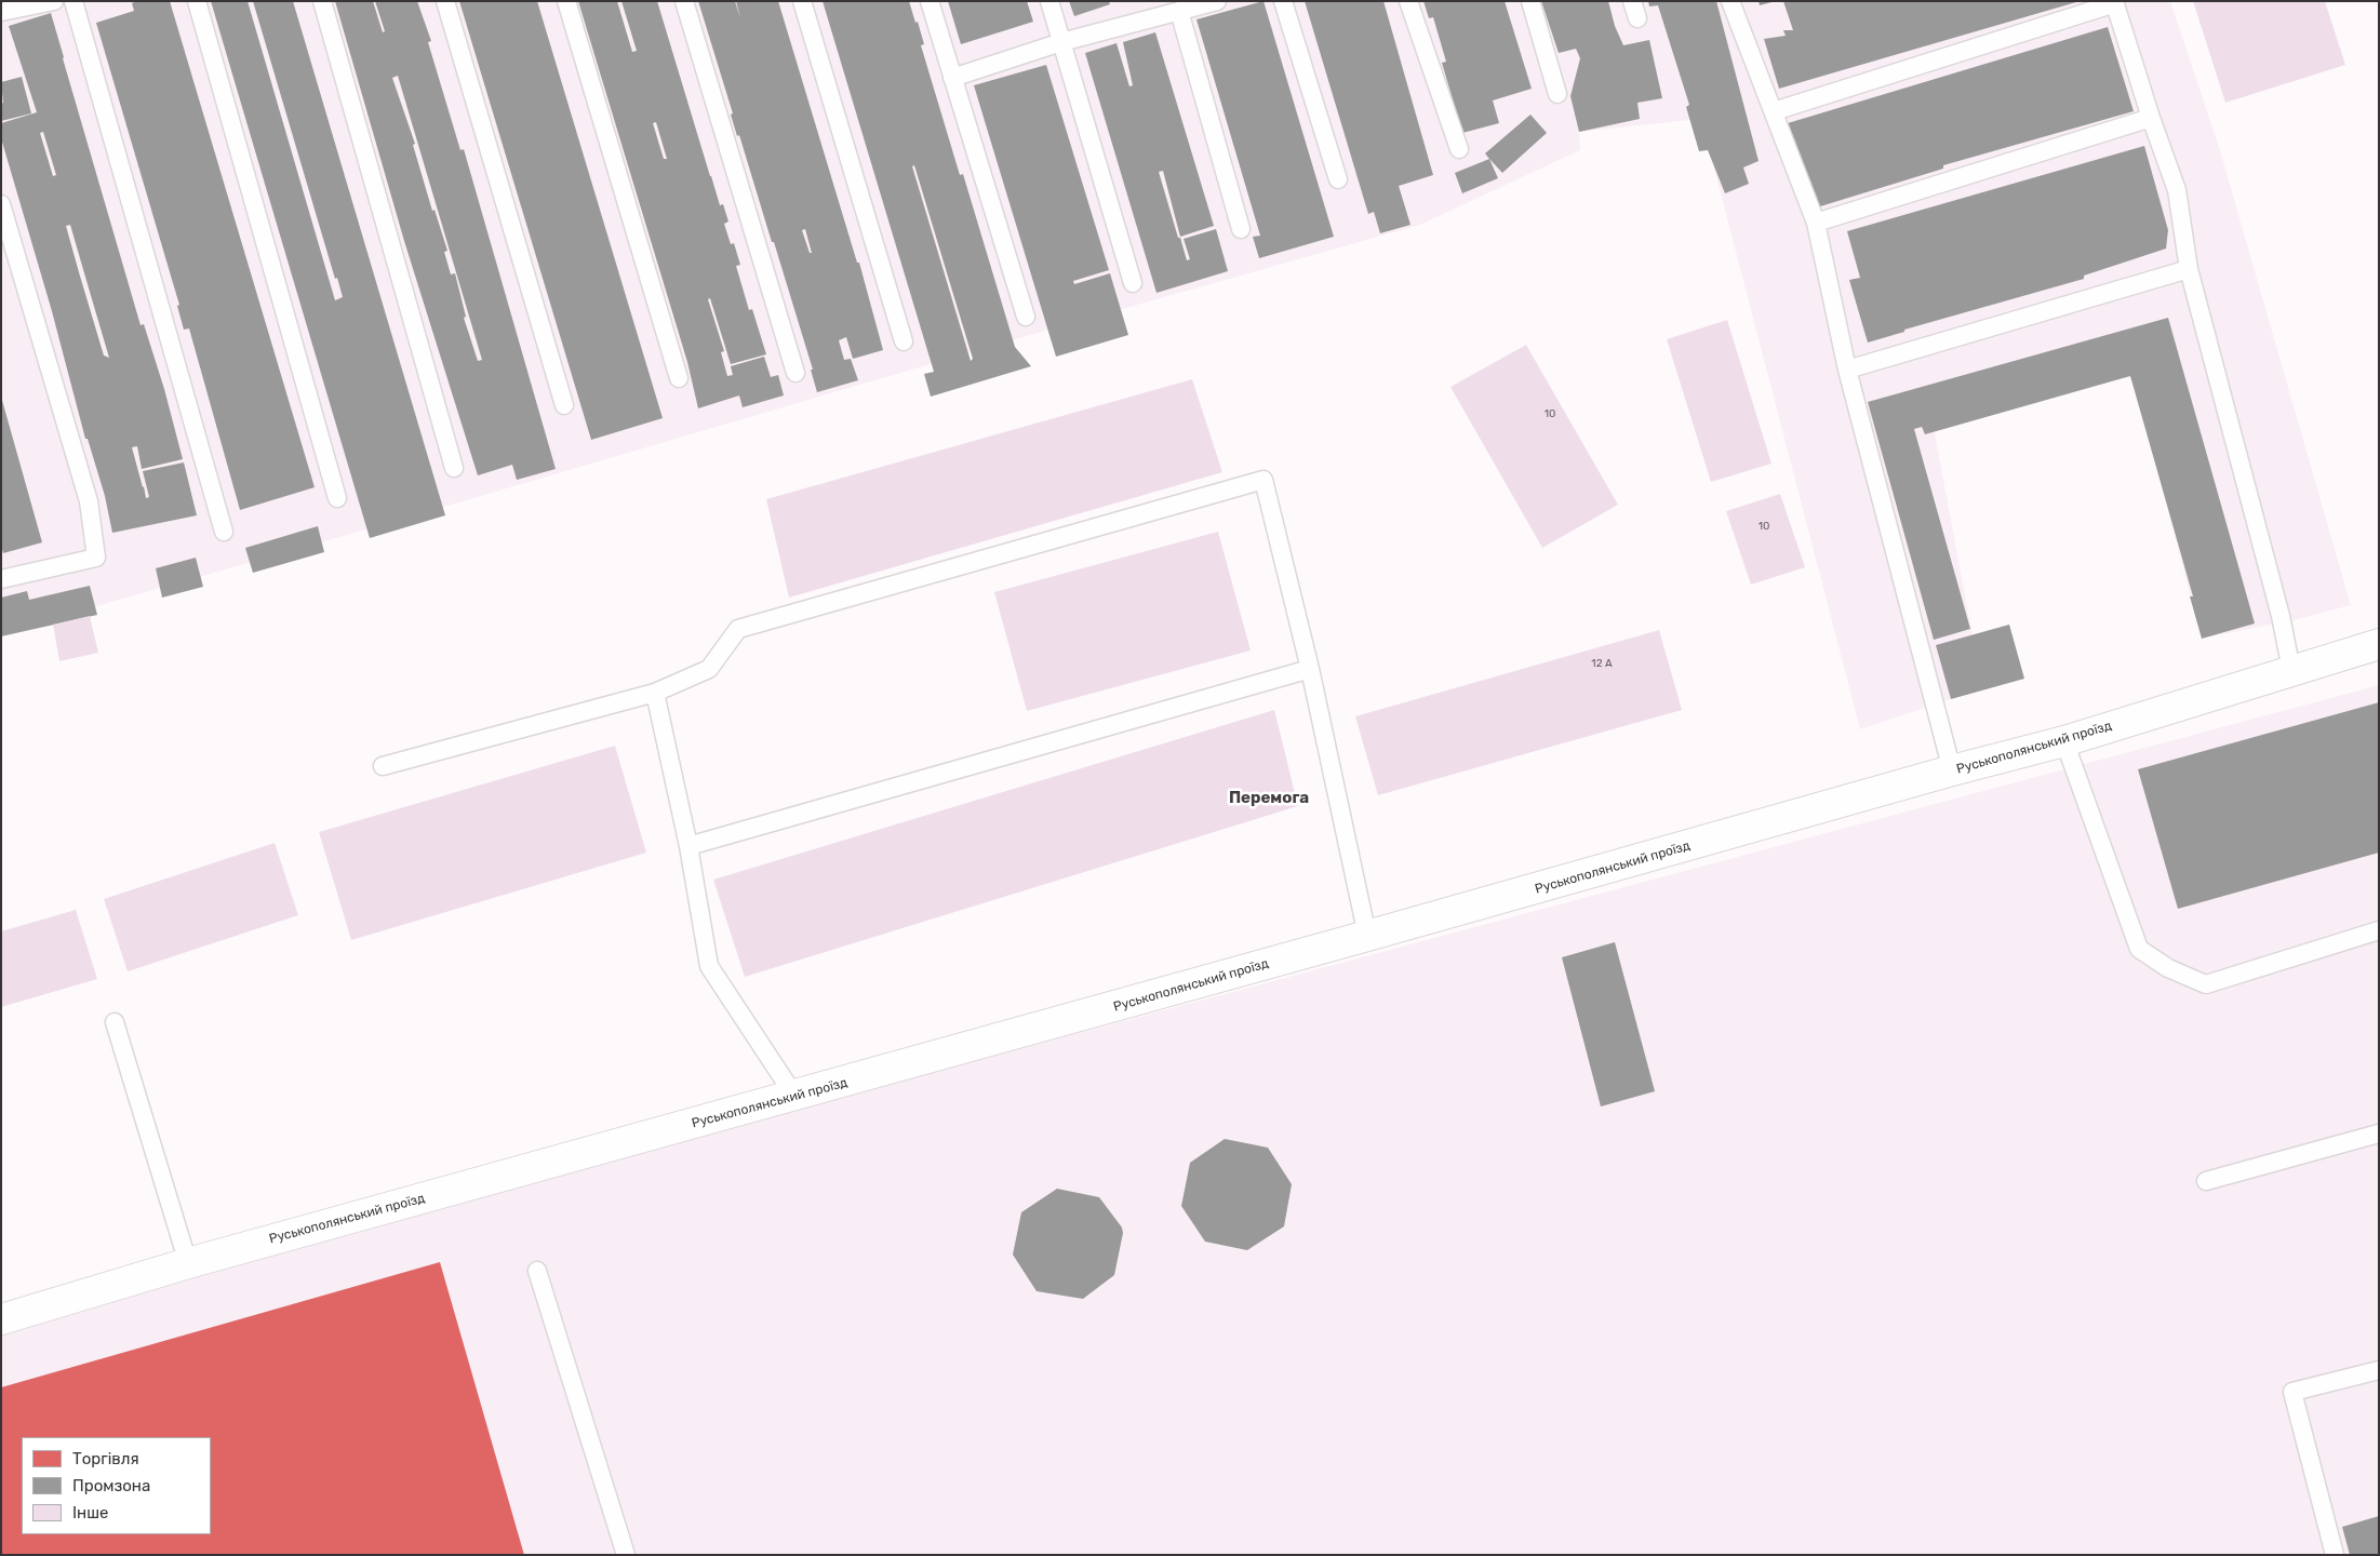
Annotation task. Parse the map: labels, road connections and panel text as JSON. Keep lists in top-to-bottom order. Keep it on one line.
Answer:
{"streets":{"street":["Руськополянський проїзд"]},"districts":["Перемога"],"house_numbers":["10","10","12 А"],"legend":["Торгівля","Промзона","Інше"]}
